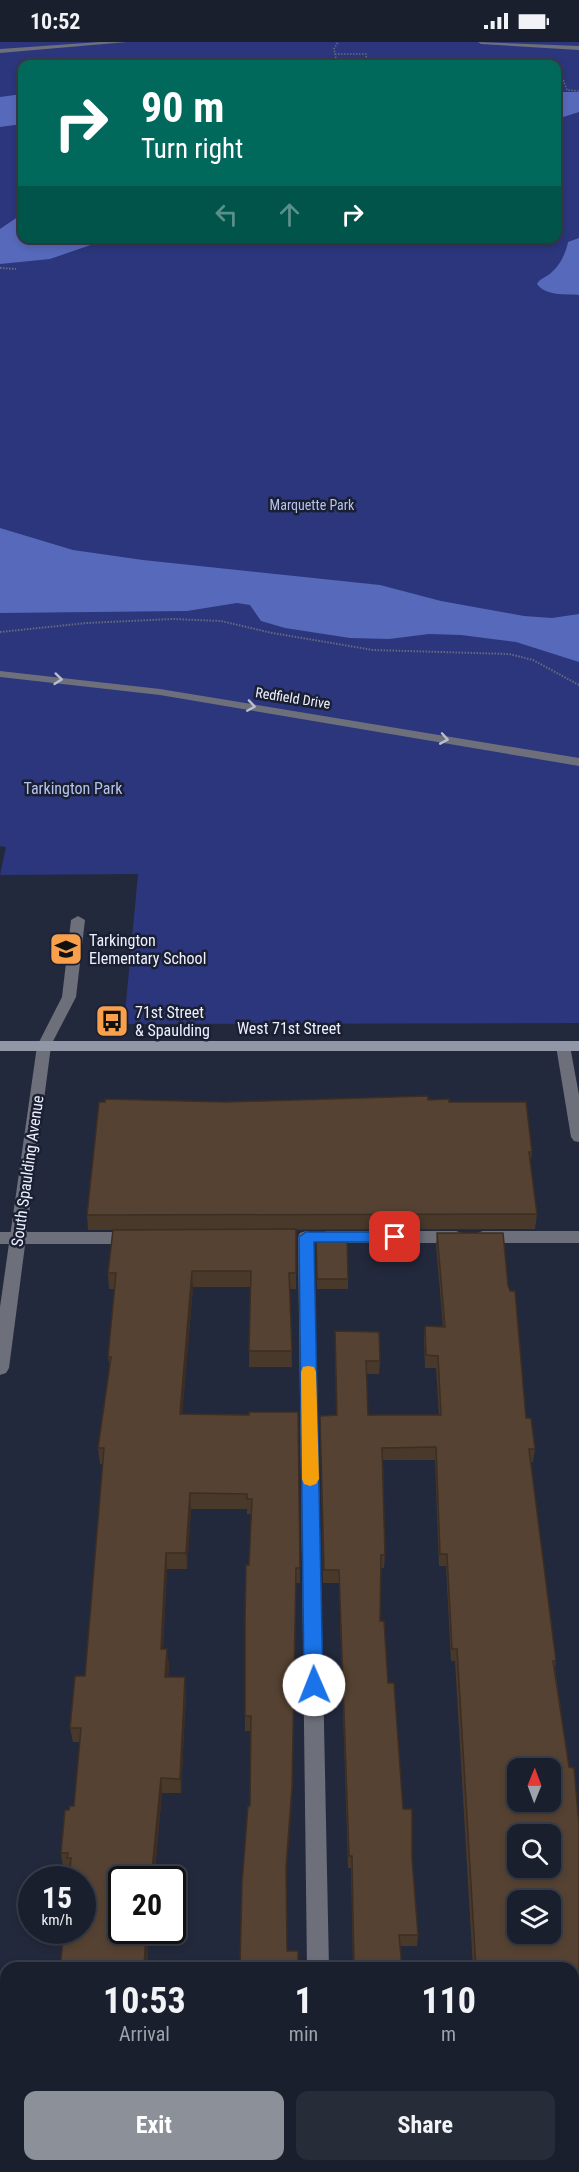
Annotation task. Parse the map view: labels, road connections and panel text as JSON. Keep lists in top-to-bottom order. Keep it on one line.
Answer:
{"streets":{"main road":["West 71st Street"],"street":["Redfield Drive","South Spaulding Avenue"]},"crossings":[["West 71st Street","South Spaulding Avenue"]],"one_way":["Redfield Drive"],"parks":["Marquette Park","Tarkington Park"],"places":{"school or university":["Tarkington Elementary School"],"bus stop":["71st Street & Spaulding"]},"north":"top","page":{"status":"10:52","turn":["90 m","Turn right"],"speed":"15 km/h","limit":"20","eta":["10:53","Arrival","1","min","110","m"],"buttons":["Exit","Share"]}}
